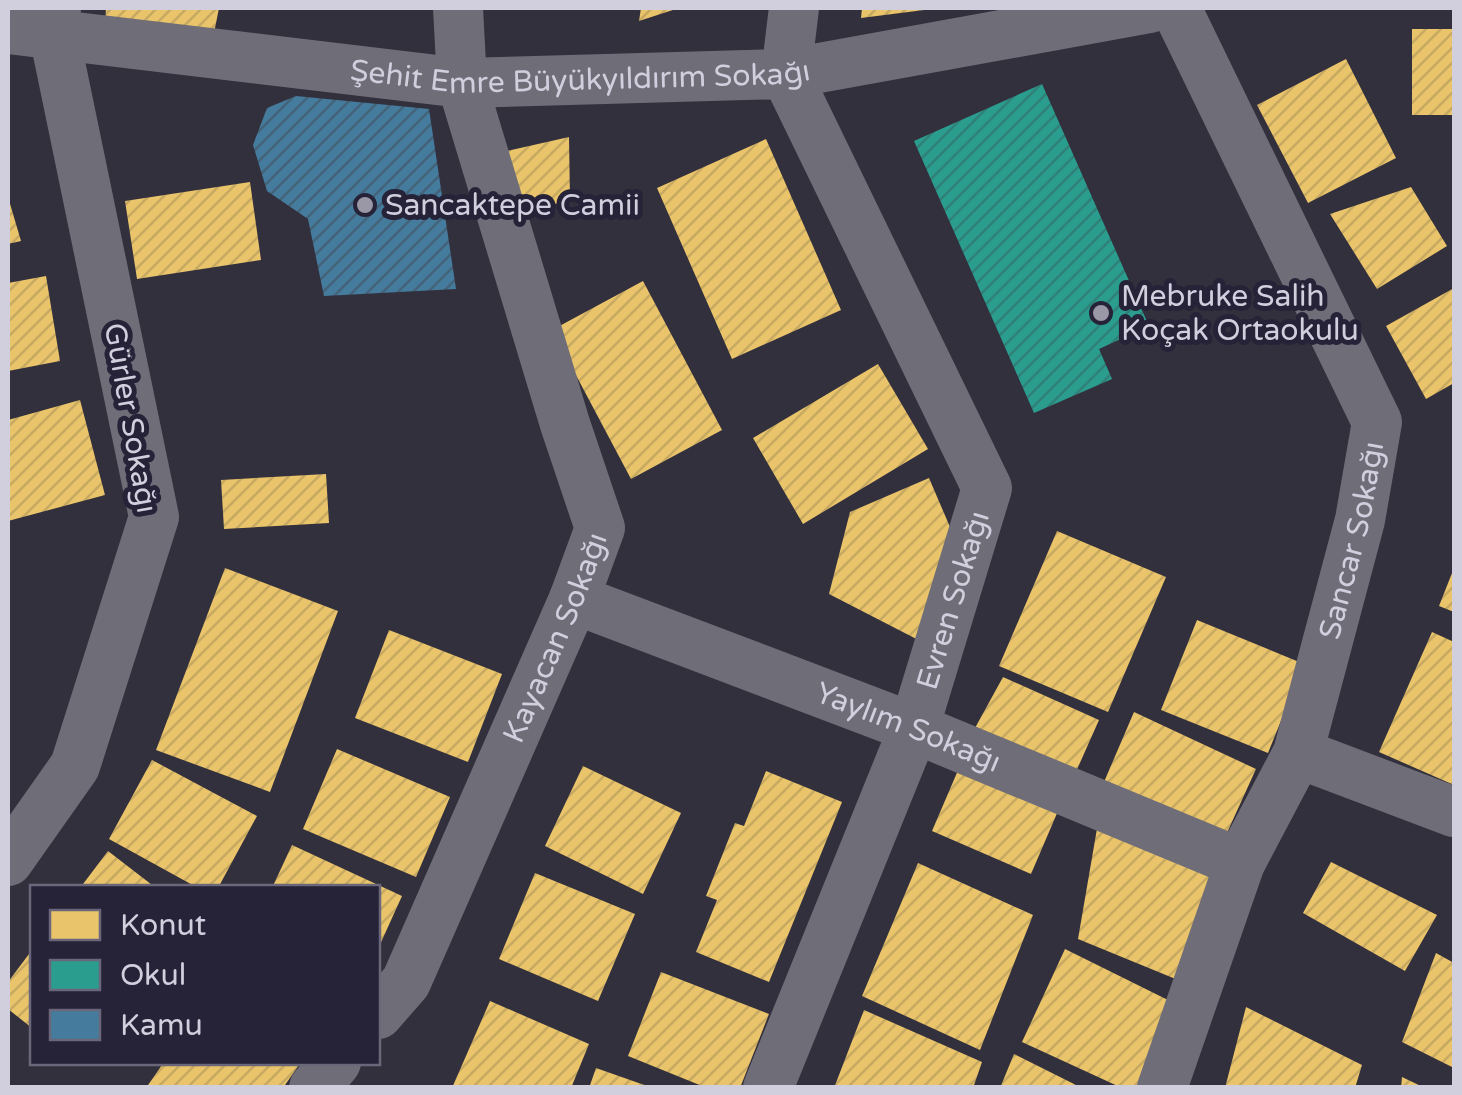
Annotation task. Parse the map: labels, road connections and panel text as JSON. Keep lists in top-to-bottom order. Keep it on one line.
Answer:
{"streets":{"street":["Şehit Emre Büyükyıldırım Sokağı","Gürler Sokağı","Sancar Sokağı","Evren Sokağı","Kayacan Sokağı","Yaylım Sokağı"]},"crossings":[["Şehit Emre Büyükyıldırım Sokağı","Gürler Sokağı"],["Şehit Emre Büyükyıldırım Sokağı","Evren Sokağı"],["Şehit Emre Büyükyıldırım Sokağı","Kayacan Sokağı"],["Sancar Sokağı","Yaylım Sokağı"],["Evren Sokağı","Yaylım Sokağı"],["Kayacan Sokağı","Yaylım Sokağı"]],"places":["Sancaktepe Camii","Mebruke Salih Koçak Ortaokulu"],"legend":["Konut","Okul","Kamu"]}
